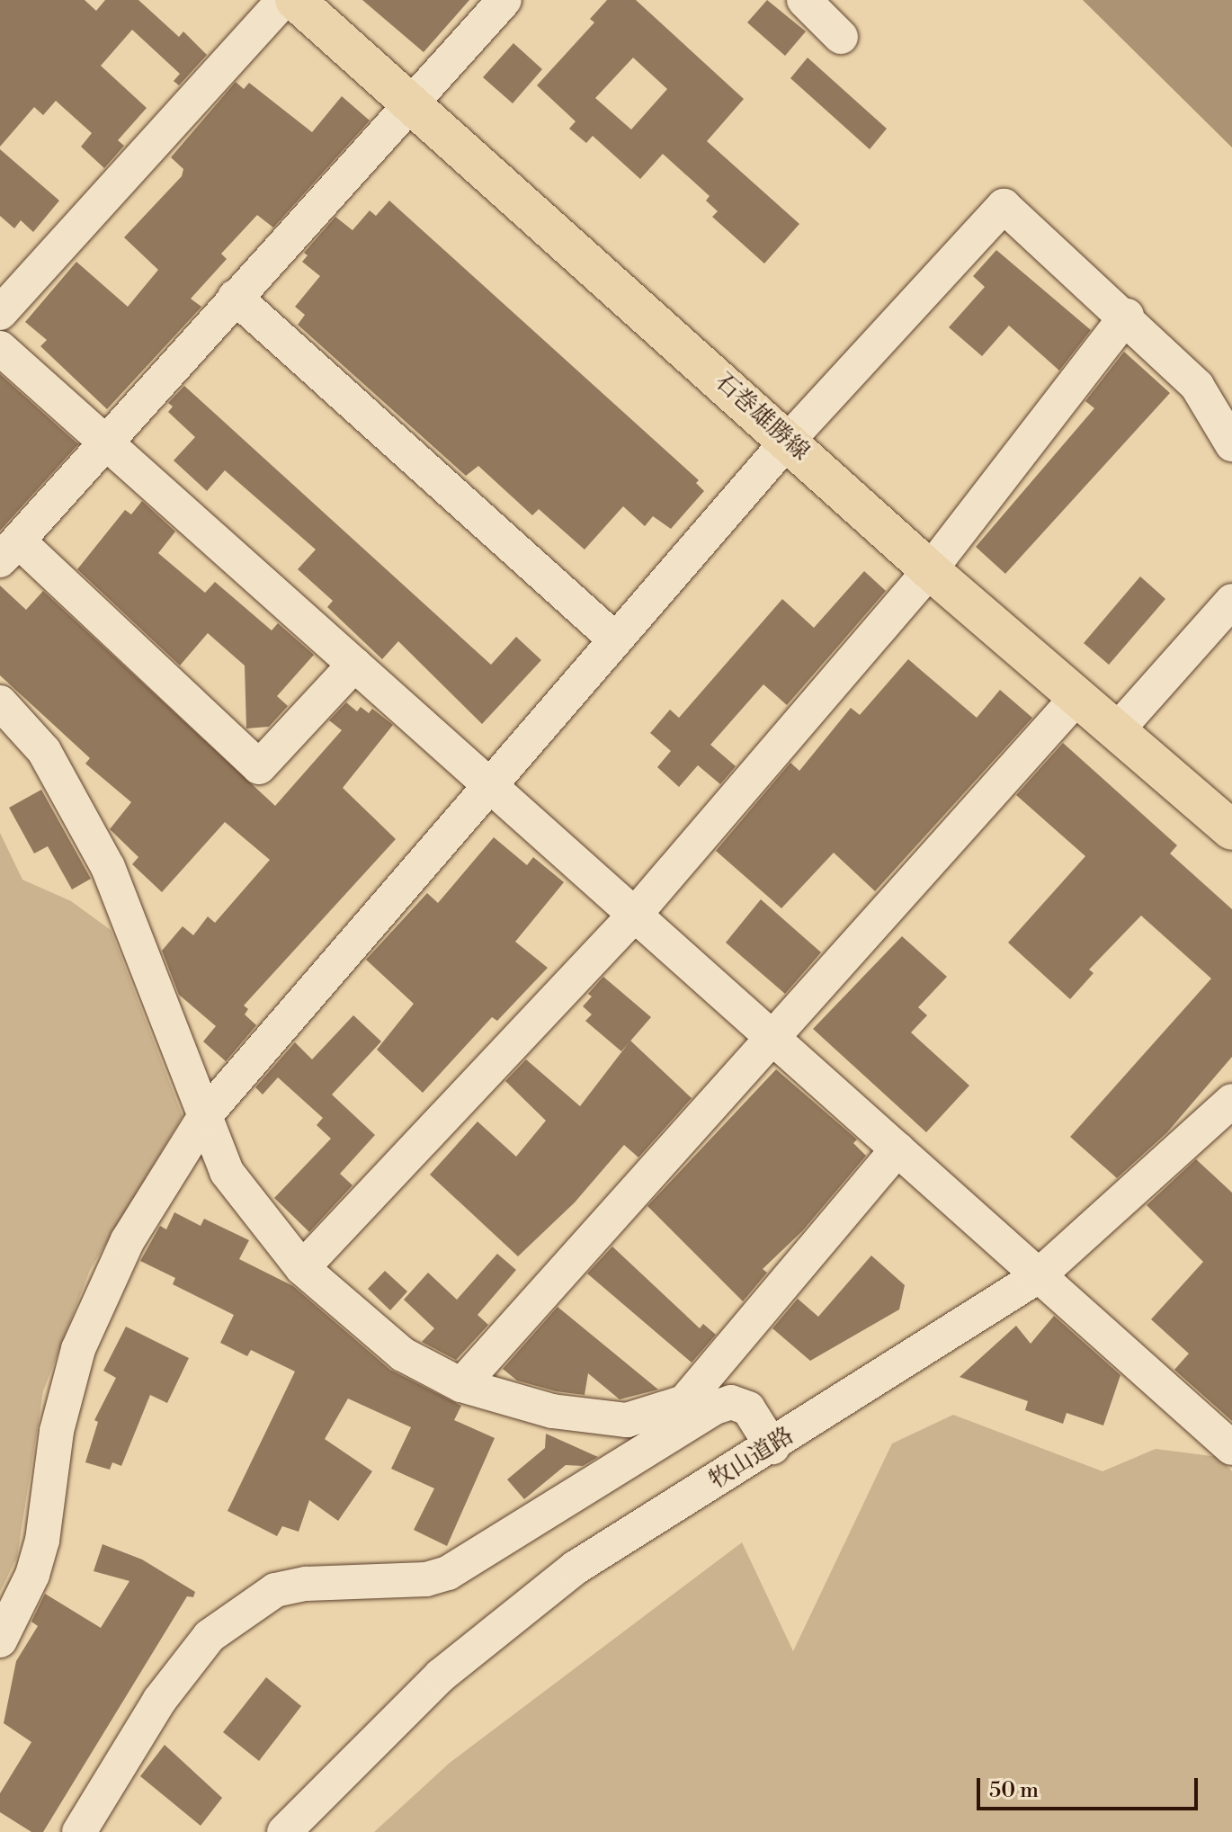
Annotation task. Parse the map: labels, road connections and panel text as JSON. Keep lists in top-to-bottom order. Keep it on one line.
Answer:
{"streets":{"main road":["石巻雄勝線"],"street":["牧山道路"]},"scale_bar":"50 m"}
